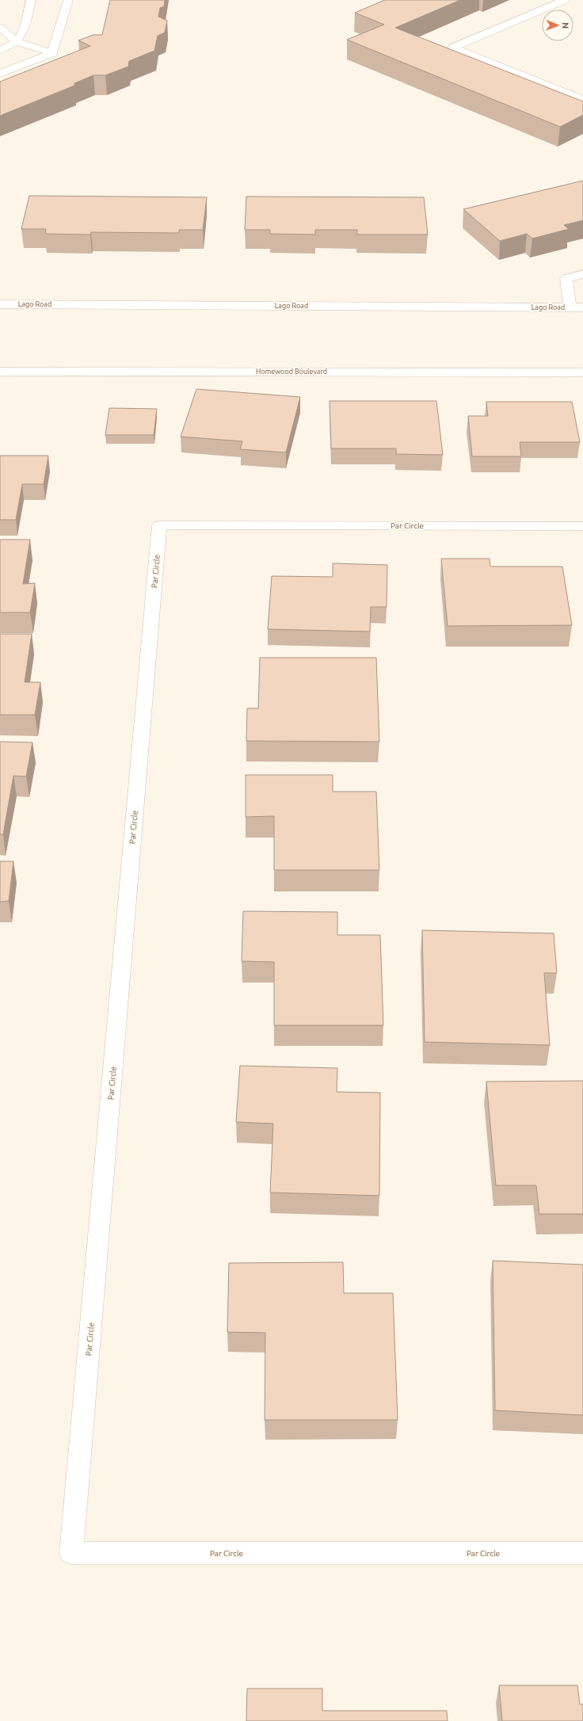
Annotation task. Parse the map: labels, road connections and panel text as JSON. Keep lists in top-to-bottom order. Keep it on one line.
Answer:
{"streets":{"street":["Lago Road","Homewood Boulevard","Par Circle"]},"north":"right"}
